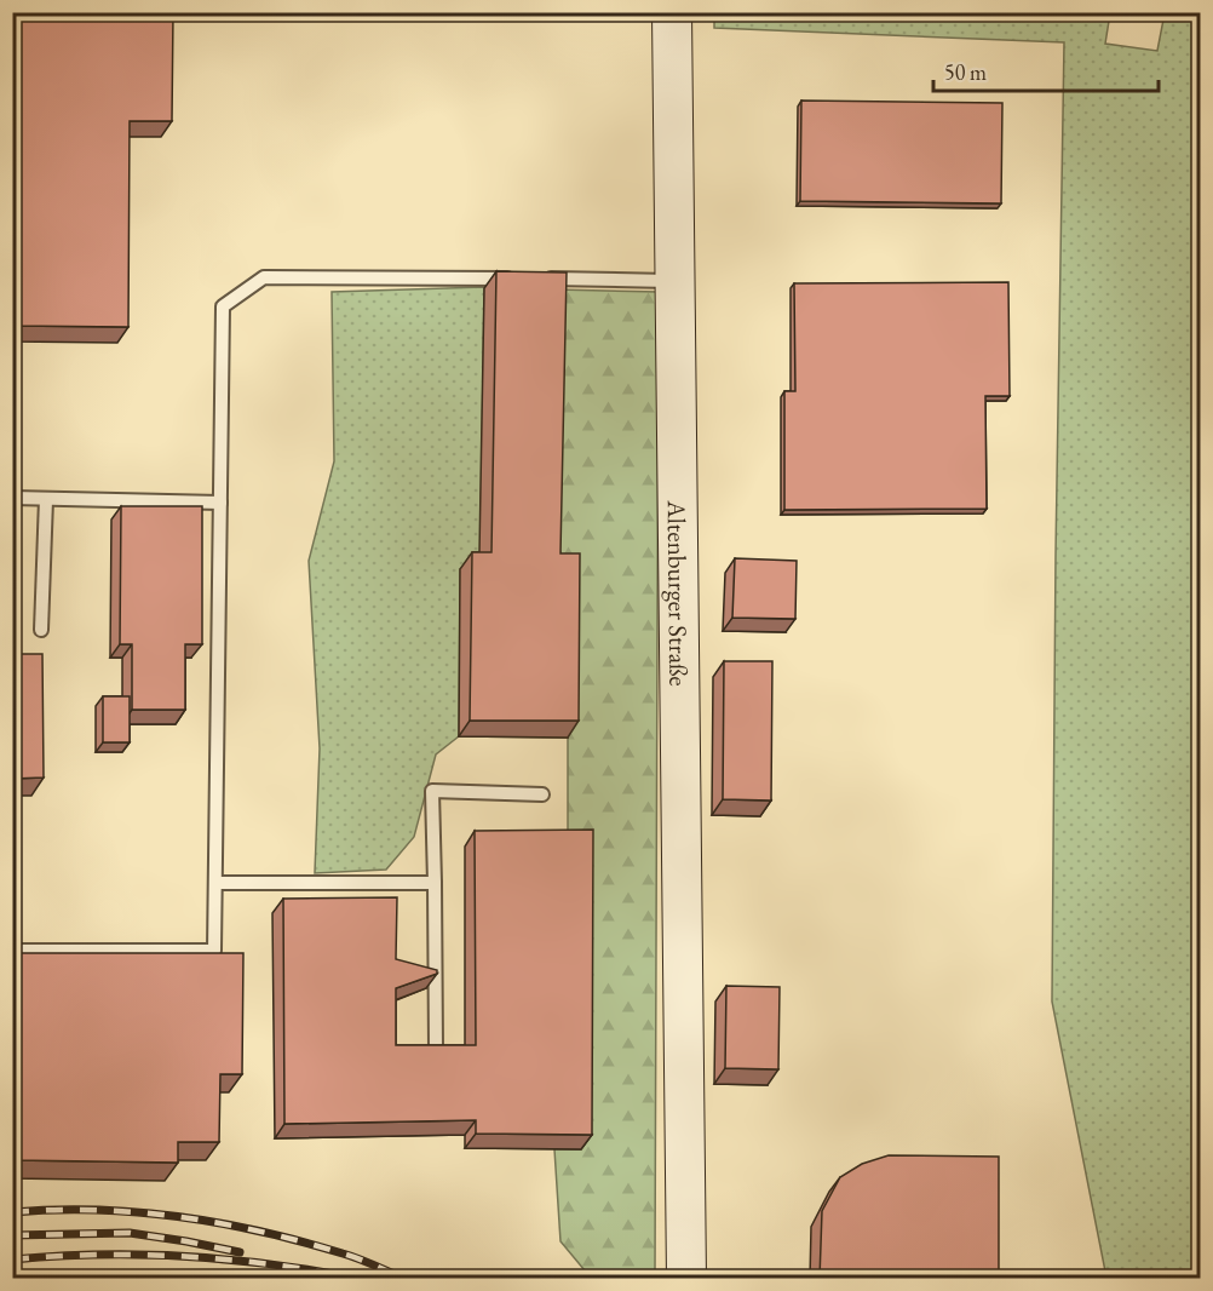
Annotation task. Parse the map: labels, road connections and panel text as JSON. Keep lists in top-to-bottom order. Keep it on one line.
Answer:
{"streets":{"street":["Altenburger Straße"]},"scale_bar":"50 m"}
